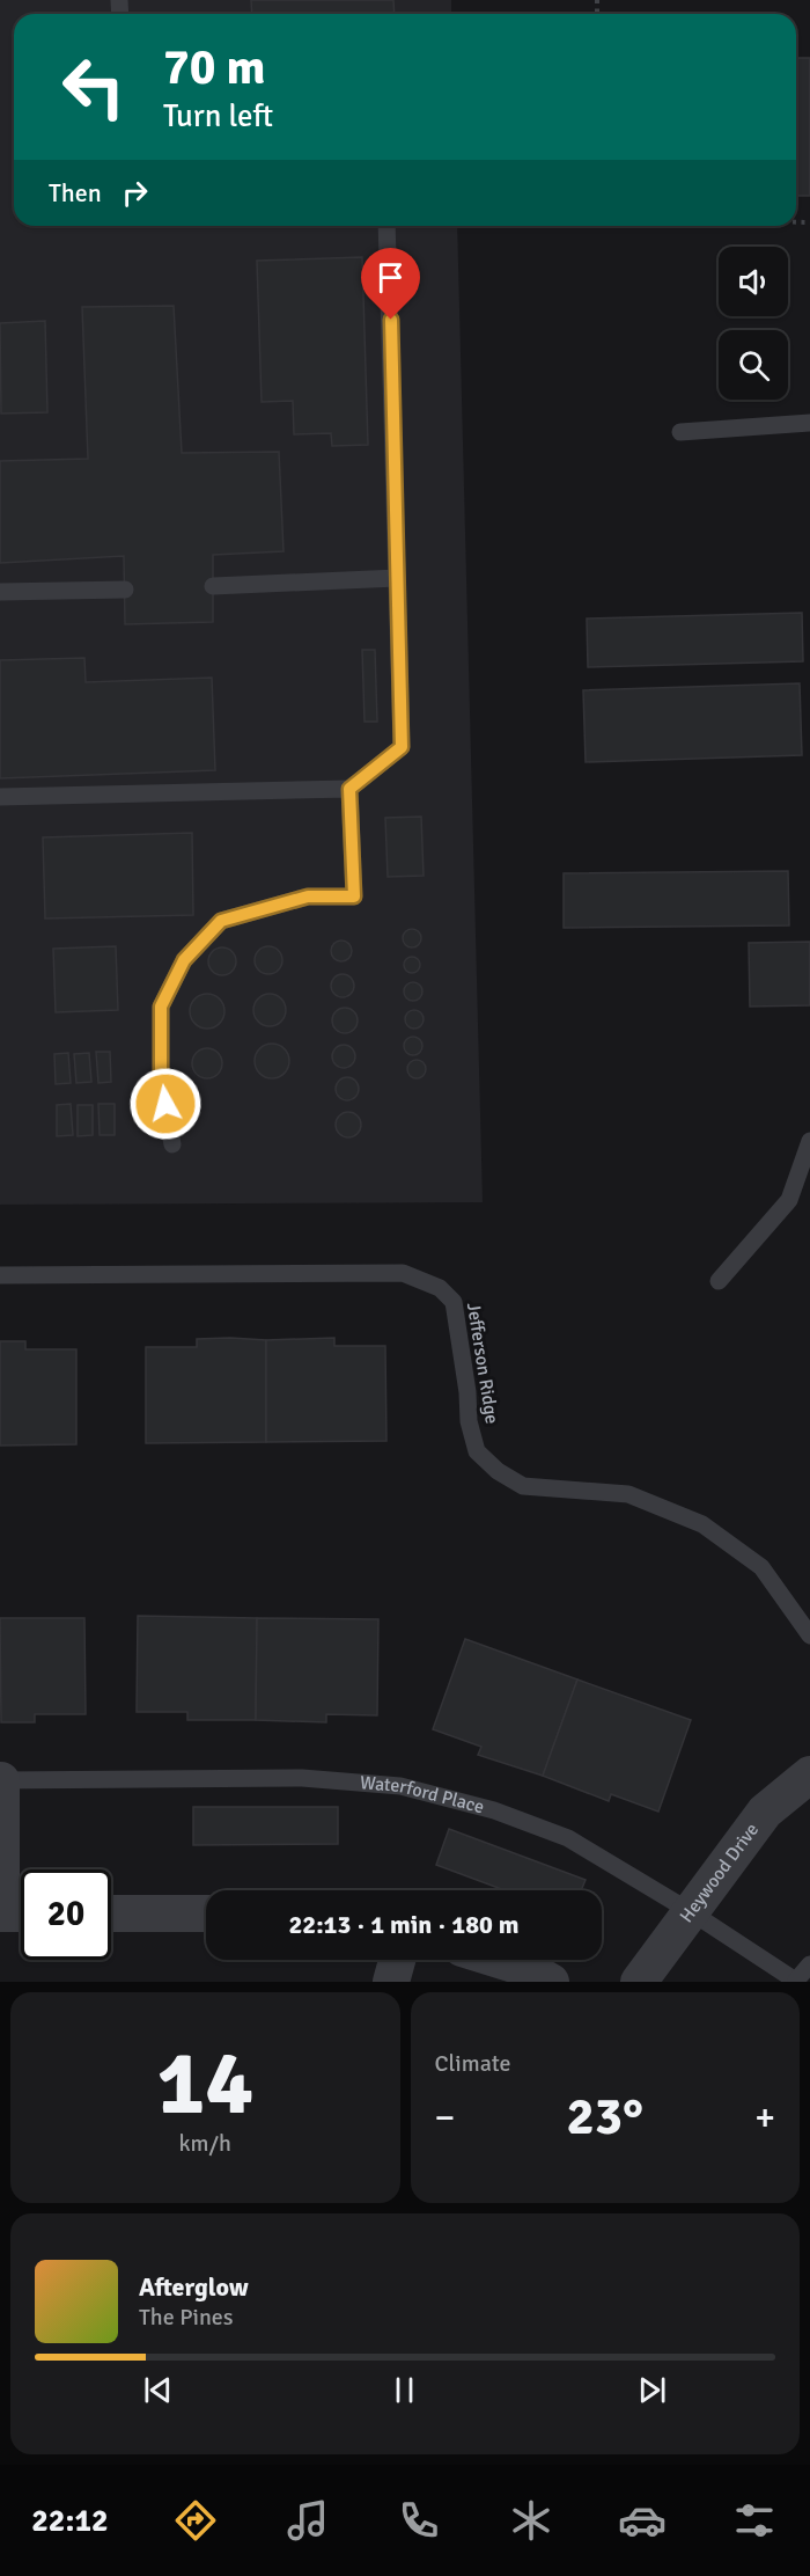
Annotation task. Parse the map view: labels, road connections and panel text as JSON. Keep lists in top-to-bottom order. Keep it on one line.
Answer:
{"streets":{"street":["Waterford Place","Heywood Drive"],"lane":["Jefferson Ridge"]},"crossings":[["Waterford Place","Heywood Drive"]],"page":{"turn":["70 m","Turn left"],"then":"Then","limit":"20","trip":"22:13 · 1 min · 180 m","tile":[["14","km/h"],"Climate"],"heat":["−","23°","+"],"song":["Afterglow","The Pines"],"tabs":"22:12"}}
